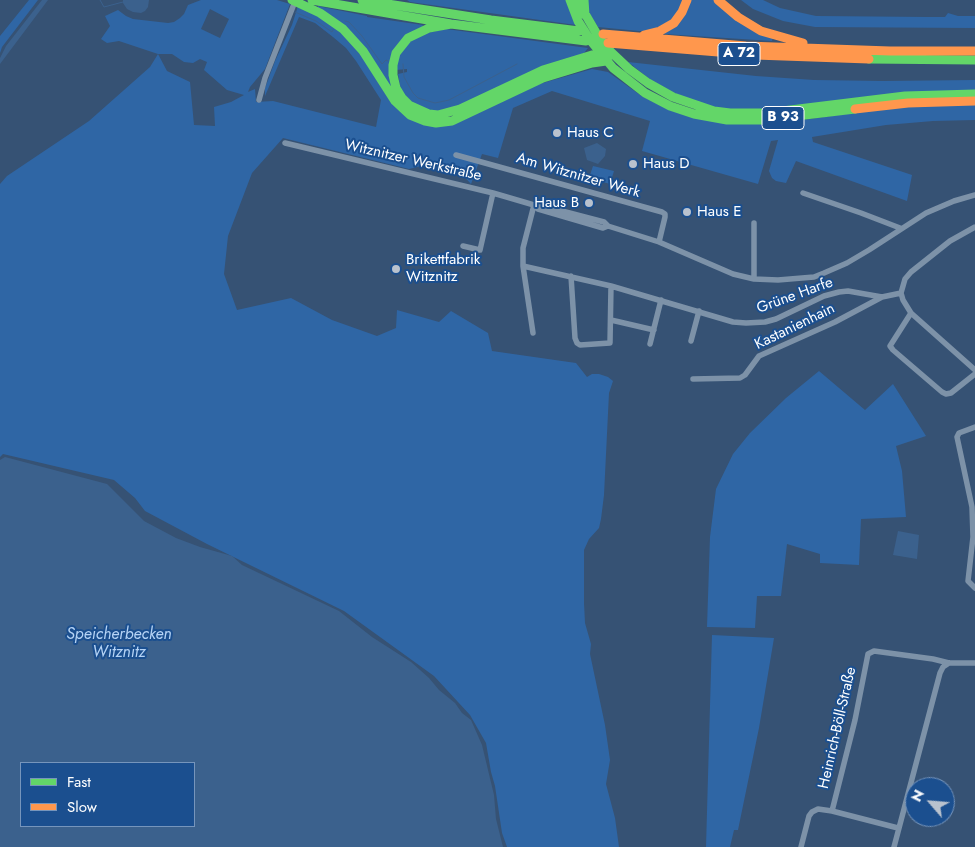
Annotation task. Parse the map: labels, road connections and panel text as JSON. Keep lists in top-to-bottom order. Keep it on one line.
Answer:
{"streets":{"main road":["A 72","B 93"],"street":["Witznitzer Werkstraße","Am Witznitzer Werk","Grüne Harfe","Kastanienhain","Heinrich-Böll-Straße"]},"crossings":[["A 72","B 93"],["Witznitzer Werkstraße","Am Witznitzer Werk"],["Grüne Harfe","Kastanienhain"]],"water":["Speicherbecken Witznitz"],"places":["Haus C","Haus D","Haus B","Haus E","Brikettfabrik Witznitz"],"legend":["Fast","Slow"],"north":"top left"}
